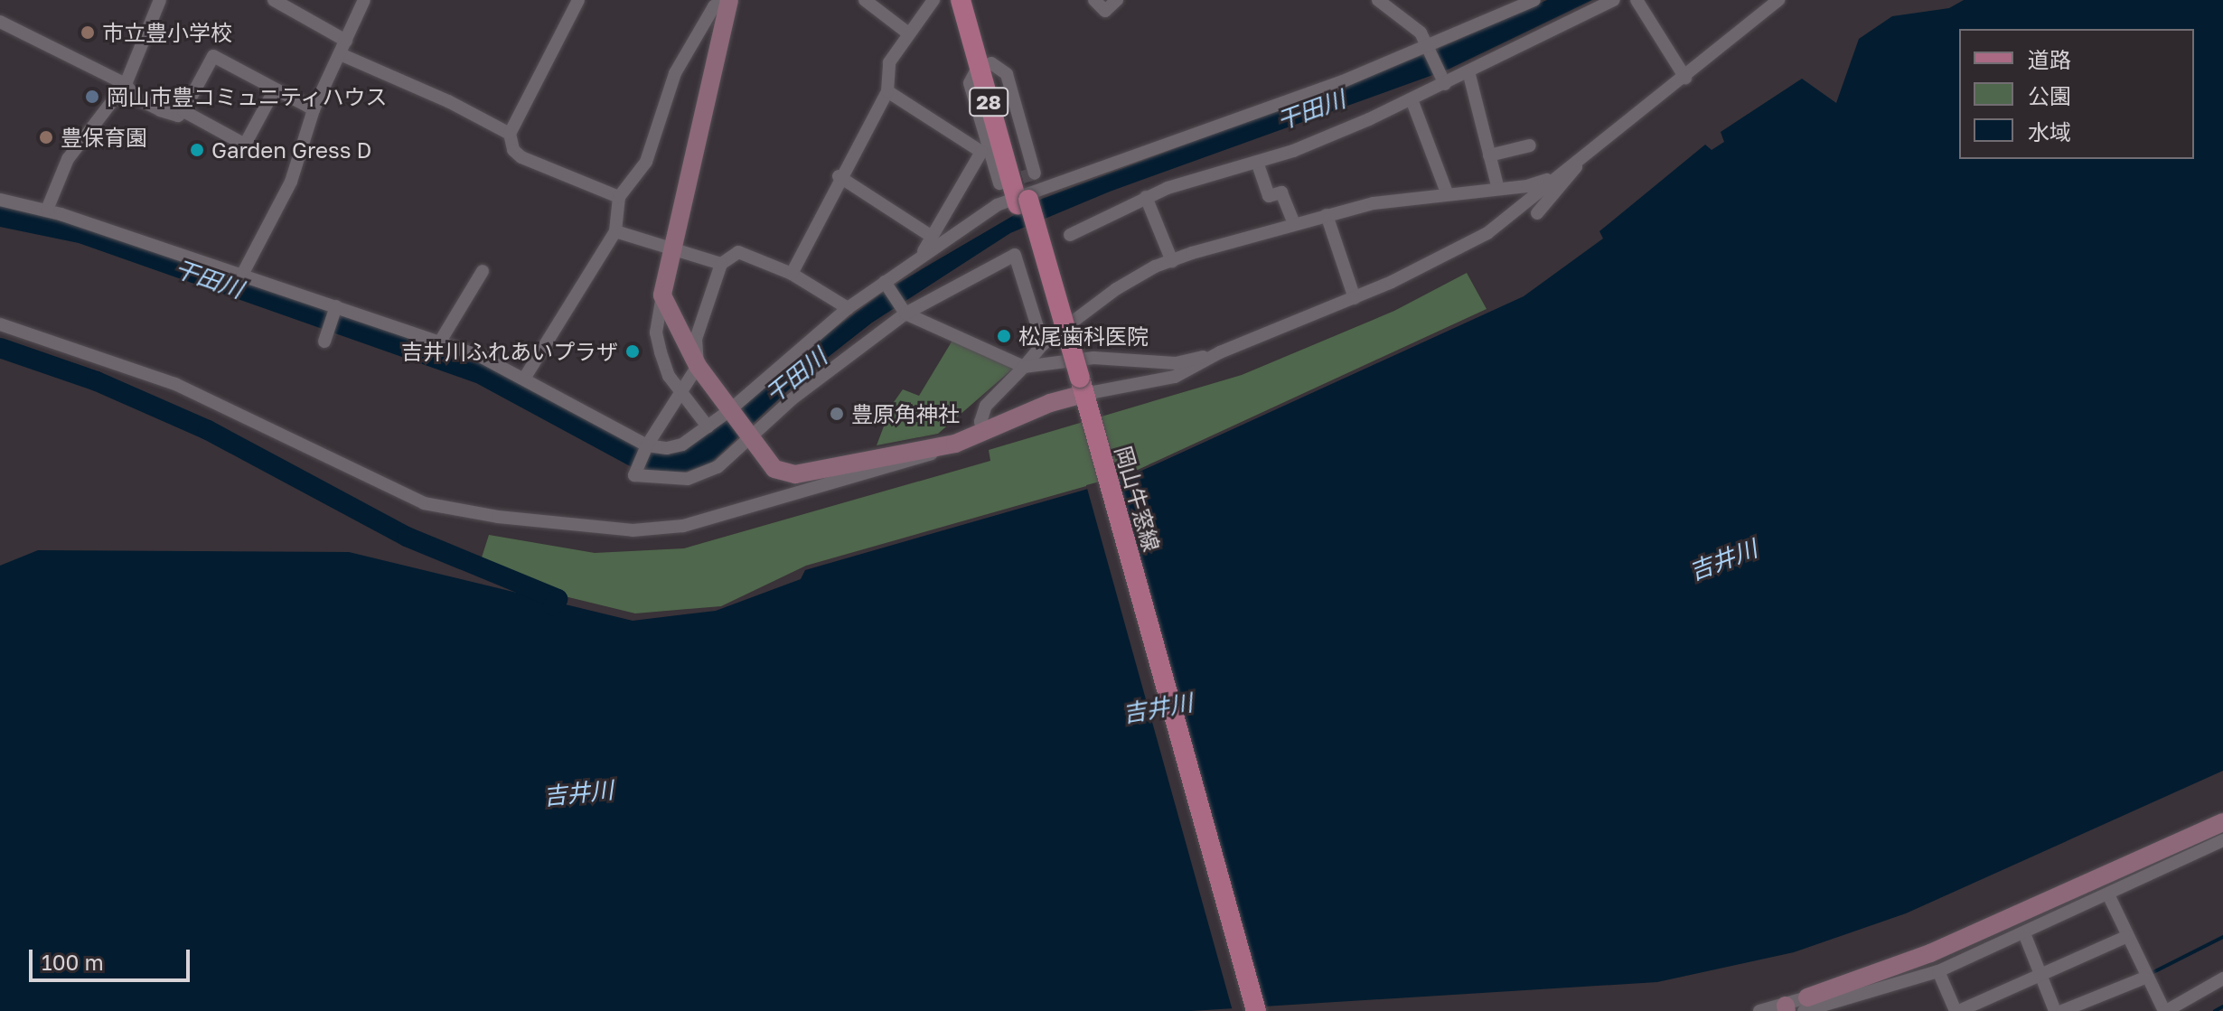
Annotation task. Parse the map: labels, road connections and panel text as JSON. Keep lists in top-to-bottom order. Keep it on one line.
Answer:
{"streets":{"main road":["28","岡山牛窓線"]},"water":["干田川","吉井川"],"places":["市立豊小学校","岡山市豊コミュニティハウス","豊保育園","Garden Gress D","松尾歯科医院","吉井川ふれあいプラザ","豊原角神社"],"legend":["道路","公園","水域"],"scale_bar":"100 m"}
